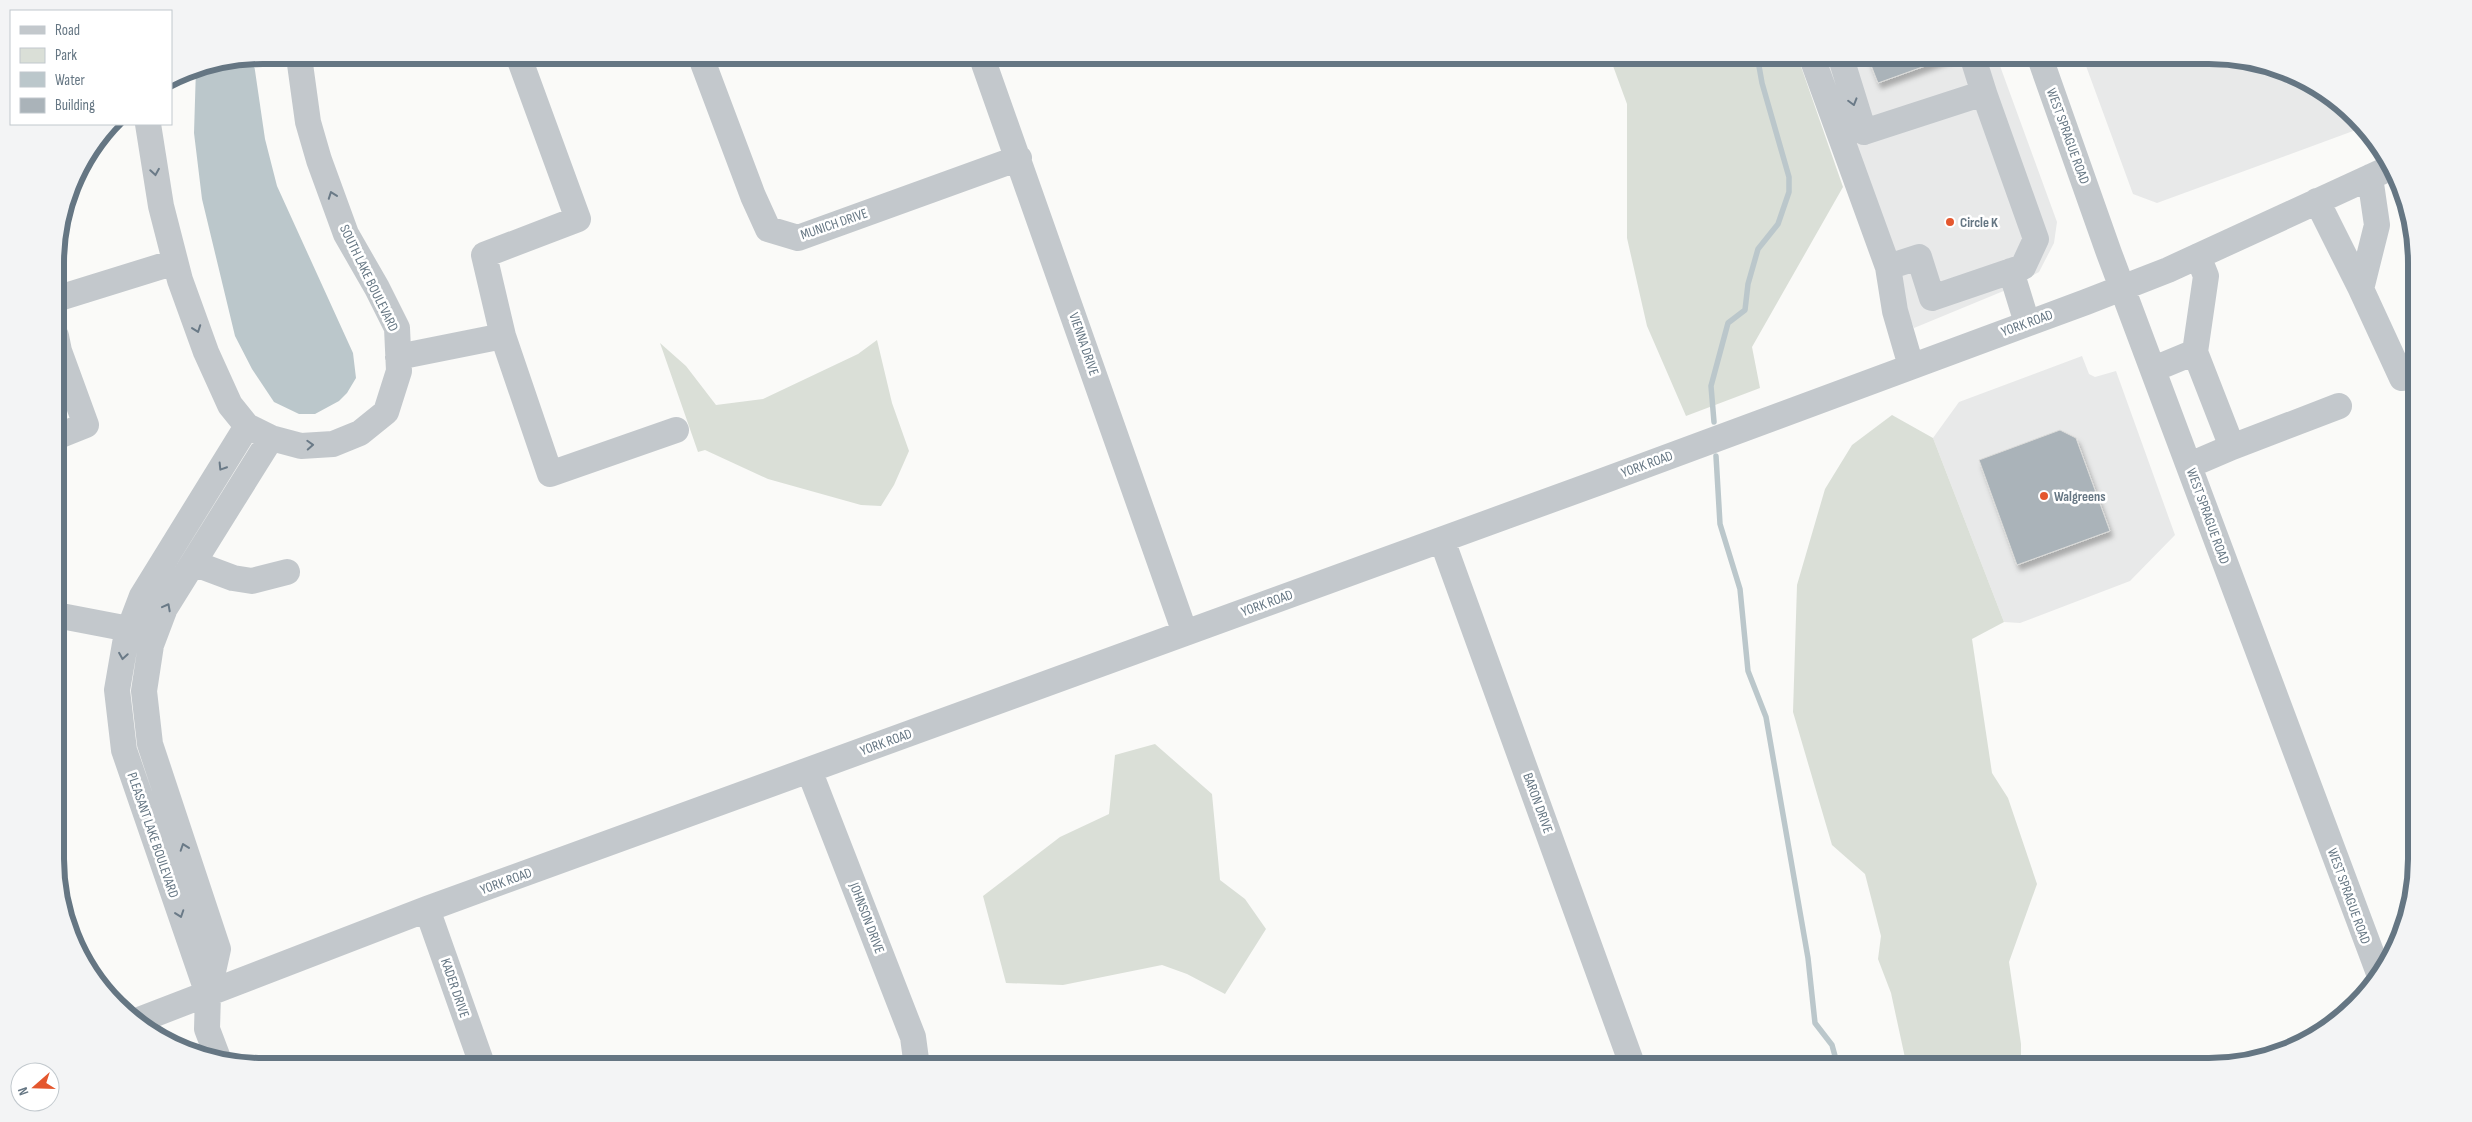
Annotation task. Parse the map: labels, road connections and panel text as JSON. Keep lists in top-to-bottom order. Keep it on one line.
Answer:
{"streets":{"street":["WEST SPRAGUE ROAD","MUNICH DRIVE","SOUTH LAKE BOULEVARD","YORK ROAD","VIENNA DRIVE","BARON DRIVE","PLEASANT LAKE BOULEVARD","JOHNSON DRIVE","KADER DRIVE"]},"crossings":[["WEST SPRAGUE ROAD","YORK ROAD"],["MUNICH DRIVE","VIENNA DRIVE"],["SOUTH LAKE BOULEVARD","PLEASANT LAKE BOULEVARD"],["YORK ROAD","VIENNA DRIVE"],["YORK ROAD","BARON DRIVE"],["YORK ROAD","PLEASANT LAKE BOULEVARD"],["YORK ROAD","JOHNSON DRIVE"],["YORK ROAD","KADER DRIVE"]],"places":["Circle K","Walgreens"],"legend":["Road","Park","Water","Building"],"north":"left"}
